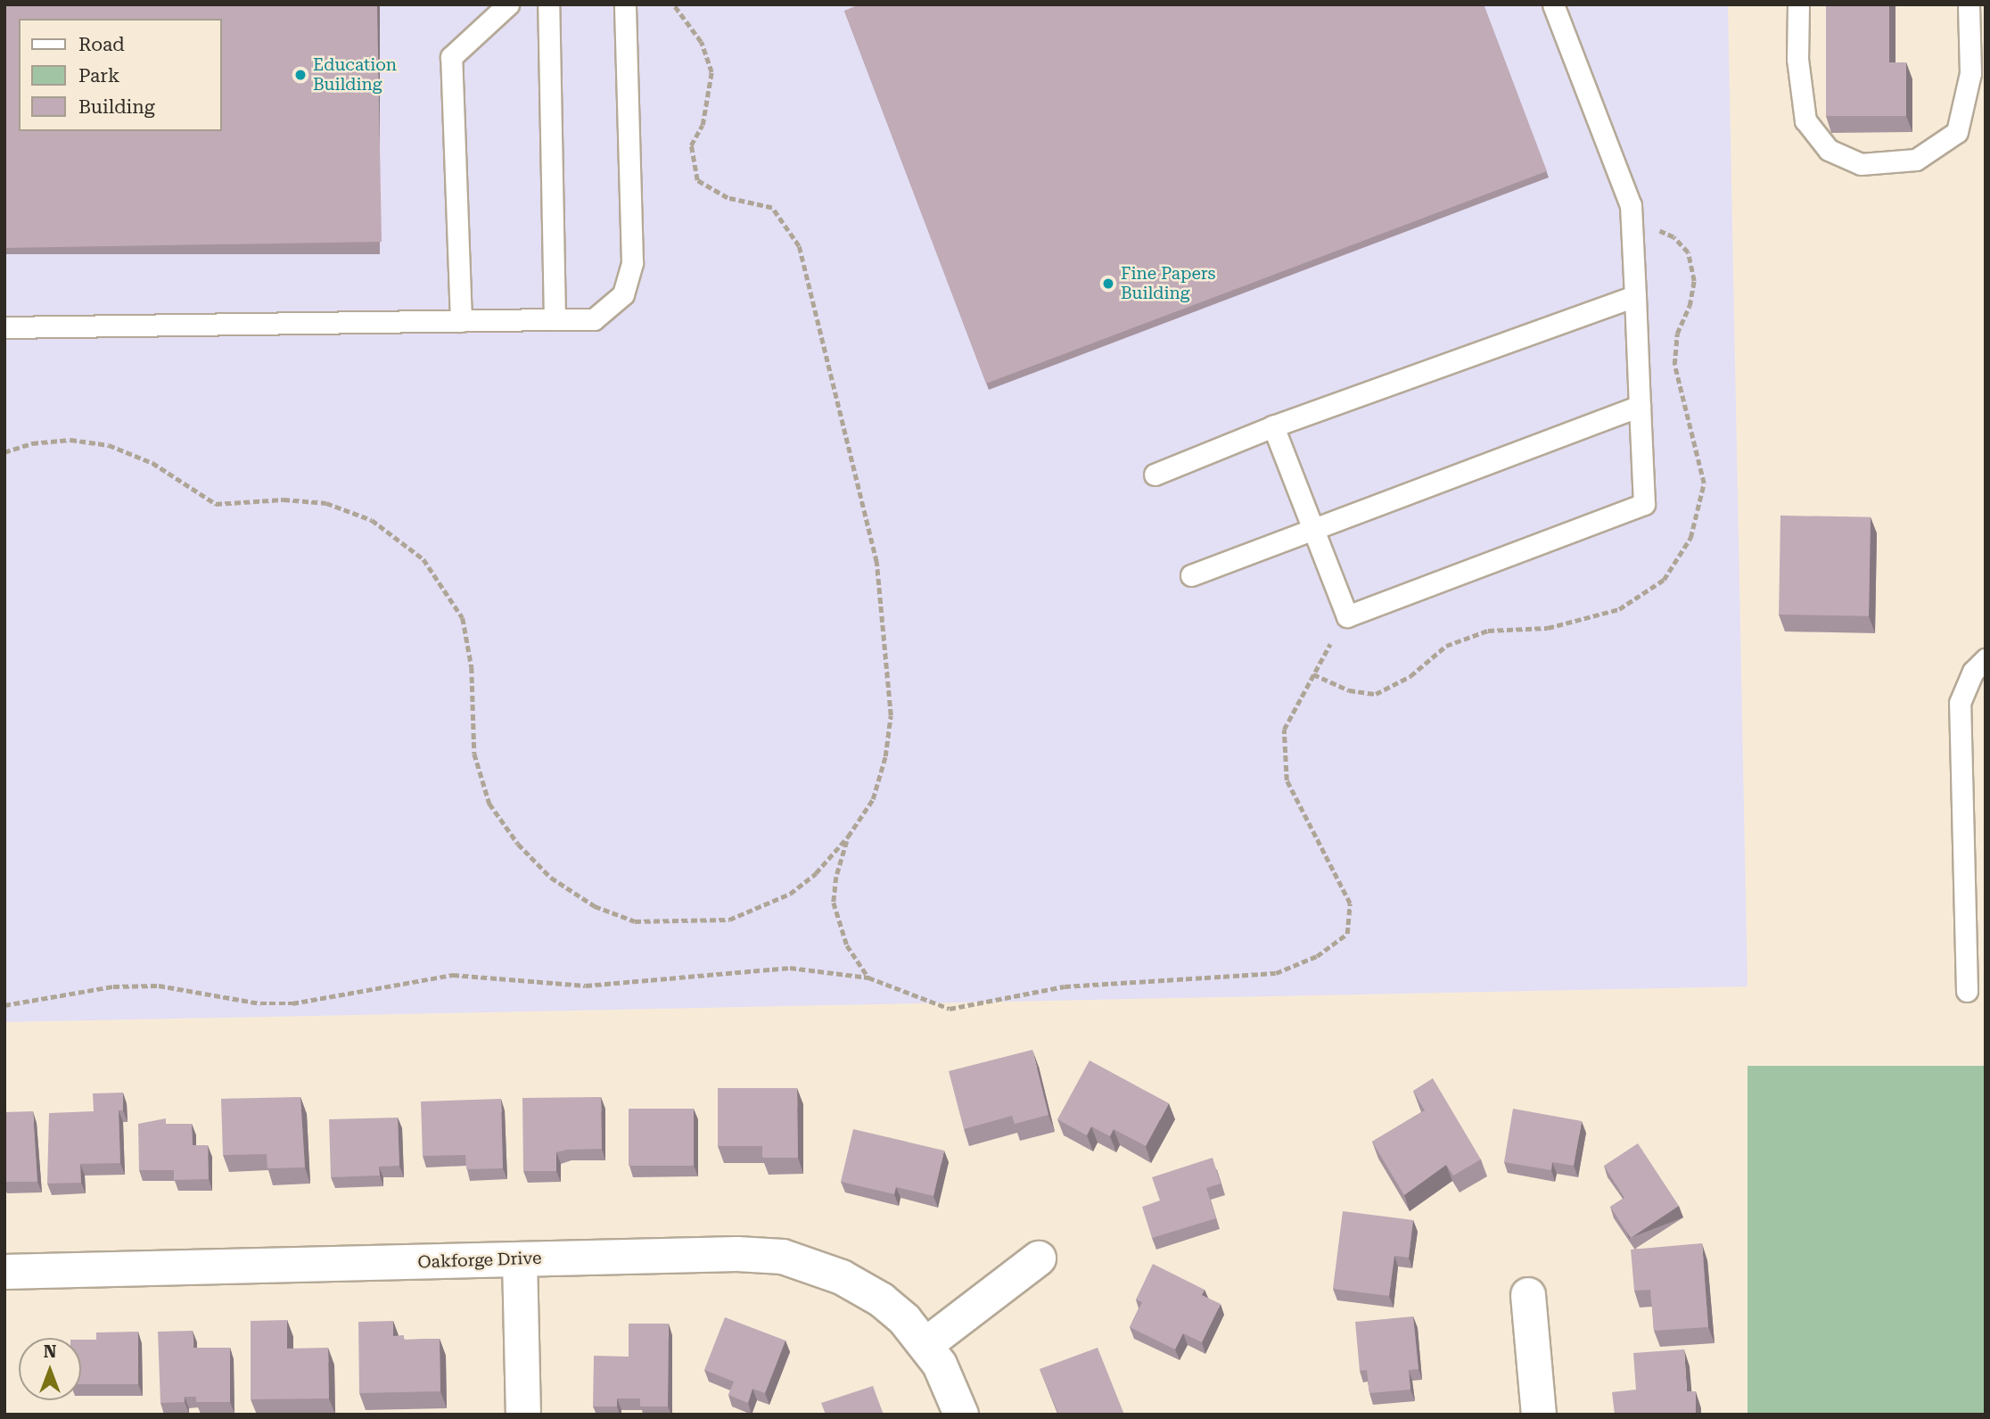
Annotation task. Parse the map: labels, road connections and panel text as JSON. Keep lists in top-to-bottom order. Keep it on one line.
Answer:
{"streets":{"street":["Oakforge Drive"]},"places":["Education Building","Fine Papers Building"],"legend":["Road","Park","Building"],"north":"top"}
